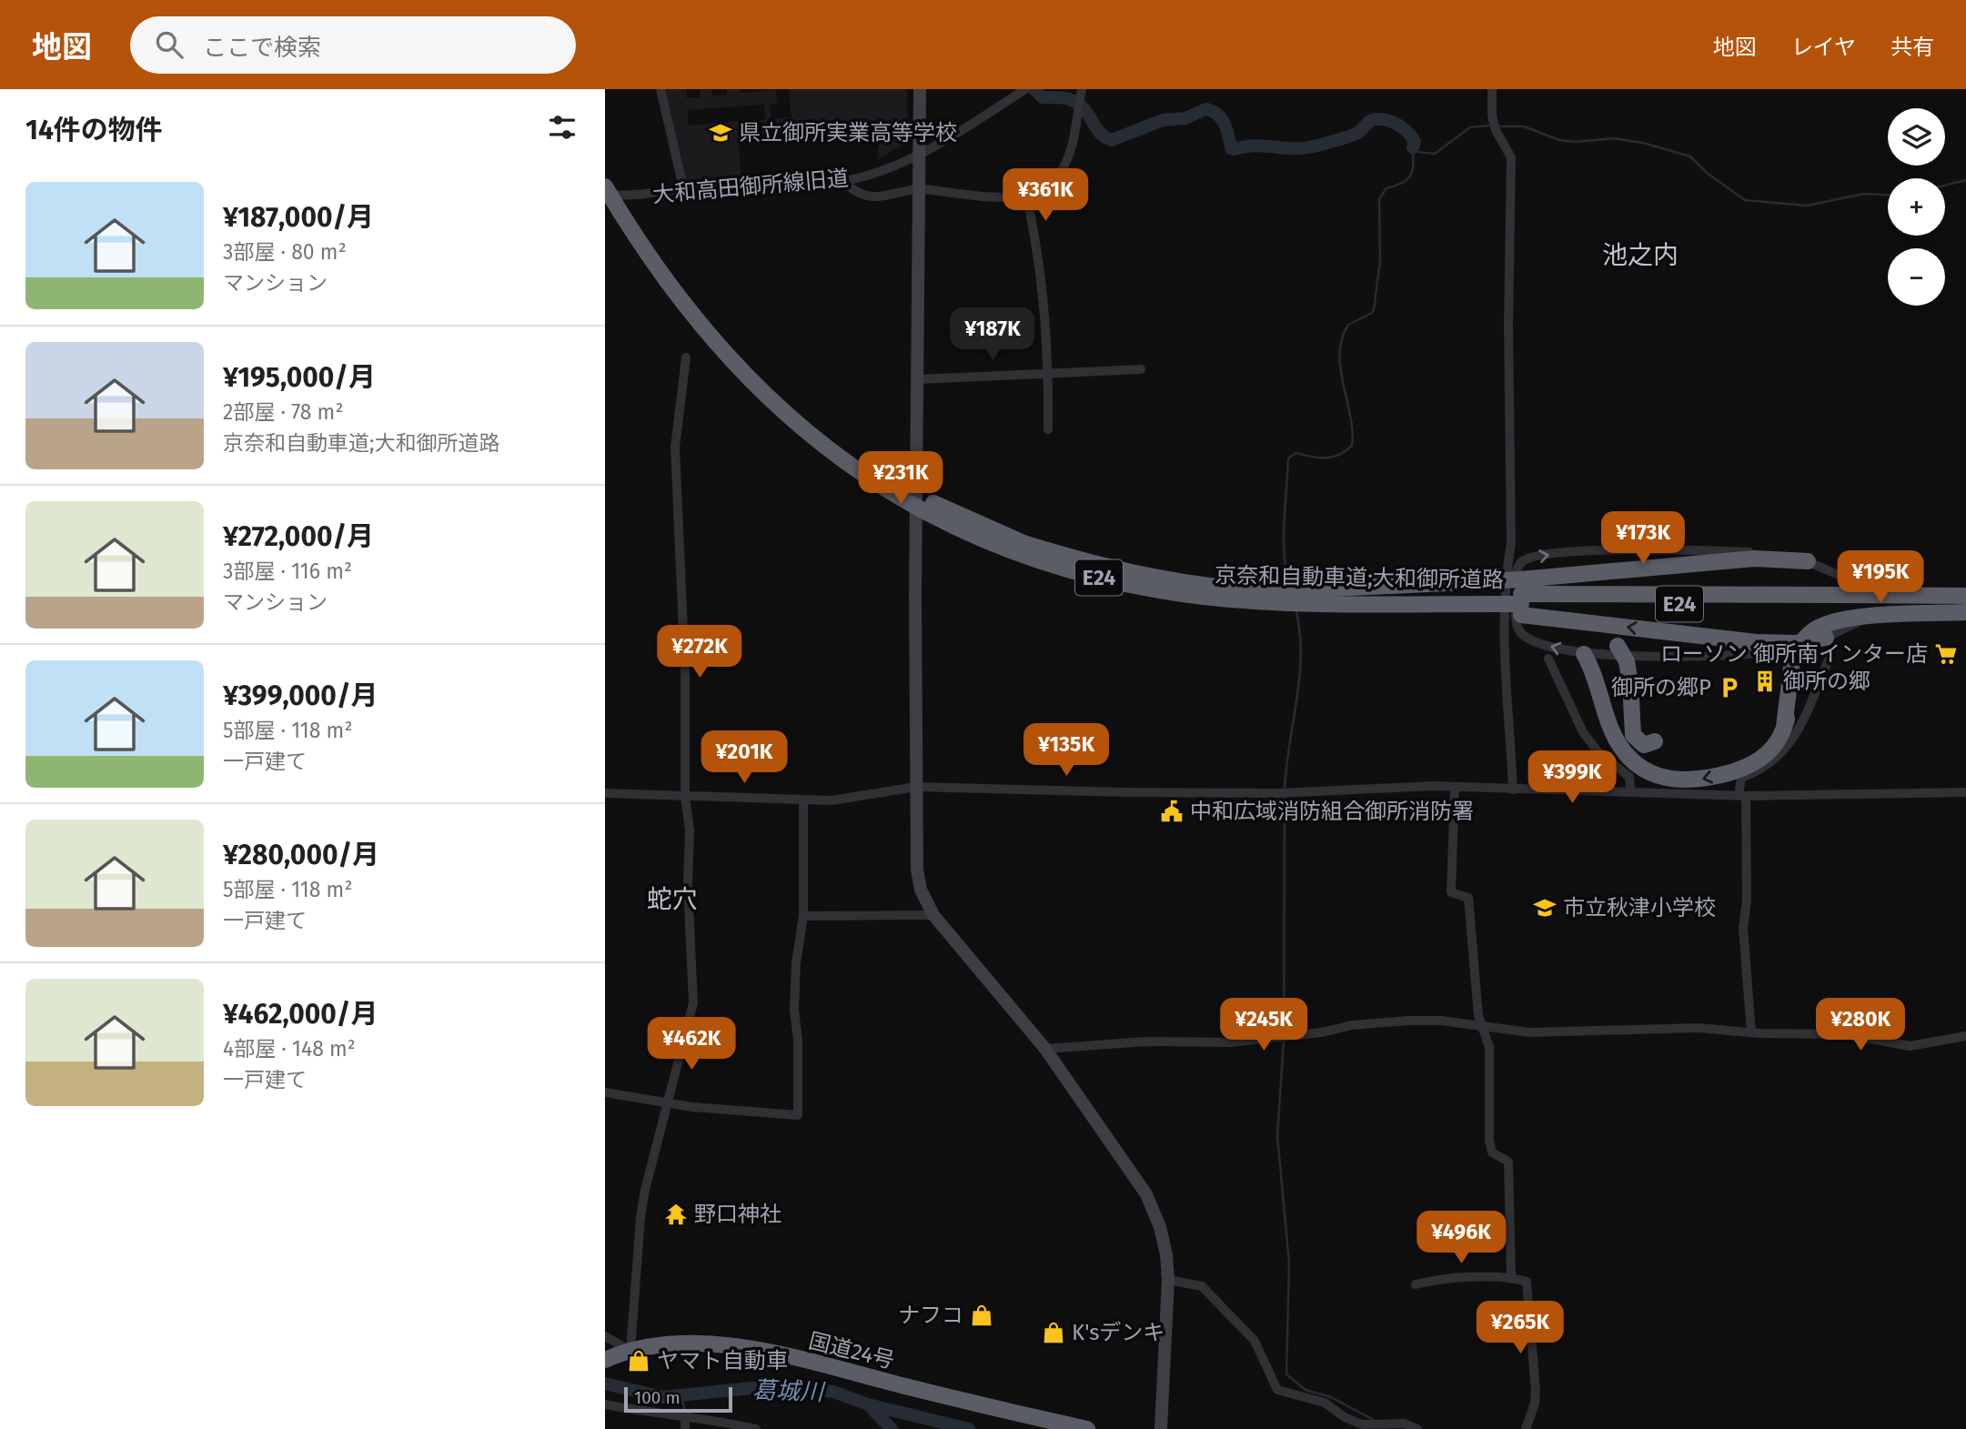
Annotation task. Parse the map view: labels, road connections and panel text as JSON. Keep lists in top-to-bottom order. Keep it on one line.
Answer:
{"streets":{"highway":["E24","京奈和自動車道;大和御所道路","国道24号"],"street":["大和高田御所線旧道"]},"districts":["池之内","蛇穴"],"water":["葛城川"],"places":{"school or university":["県立御所実業高等学校","市立秋津小学校"],"supermarket":["ローソン 御所南インター店"],"building":["御所の郷"],"parking":["御所の郷P"],"public building":["中和広域消防組合御所消防署"],"temple":["野口神社"],"shop":["ナフコ","K'sデンキ","ヤマト自動車"]},"scale_bar":"100 m","page":{"header":"地図","search":"ここで検索","nav":["地図","レイヤ","共有"],"heading":"14件の物件","map_buttons":["+","−"],"list":[{"name":"¥187,000/月","note":"3部屋 · 80 m² · マンション"},{"name":"¥195,000/月","note":"2部屋 · 78 m² · 京奈和自動車道;大和御所道路"},{"name":"¥272,000/月","note":"3部屋 · 116 m² · マンション"},{"name":"¥399,000/月","note":"5部屋 · 118 m² · 一戸建て"},{"name":"¥280,000/月","note":"5部屋 · 118 m² · 一戸建て"},{"name":"¥462,000/月","note":"4部屋 · 148 m² · 一戸建て"}],"price":["¥361K","¥187K","¥231K","¥173K","¥195K","¥272K","¥135K","¥201K","¥399K","¥245K","¥280K","¥462K","¥496K","¥265K"],"scale":"100 m"}}
